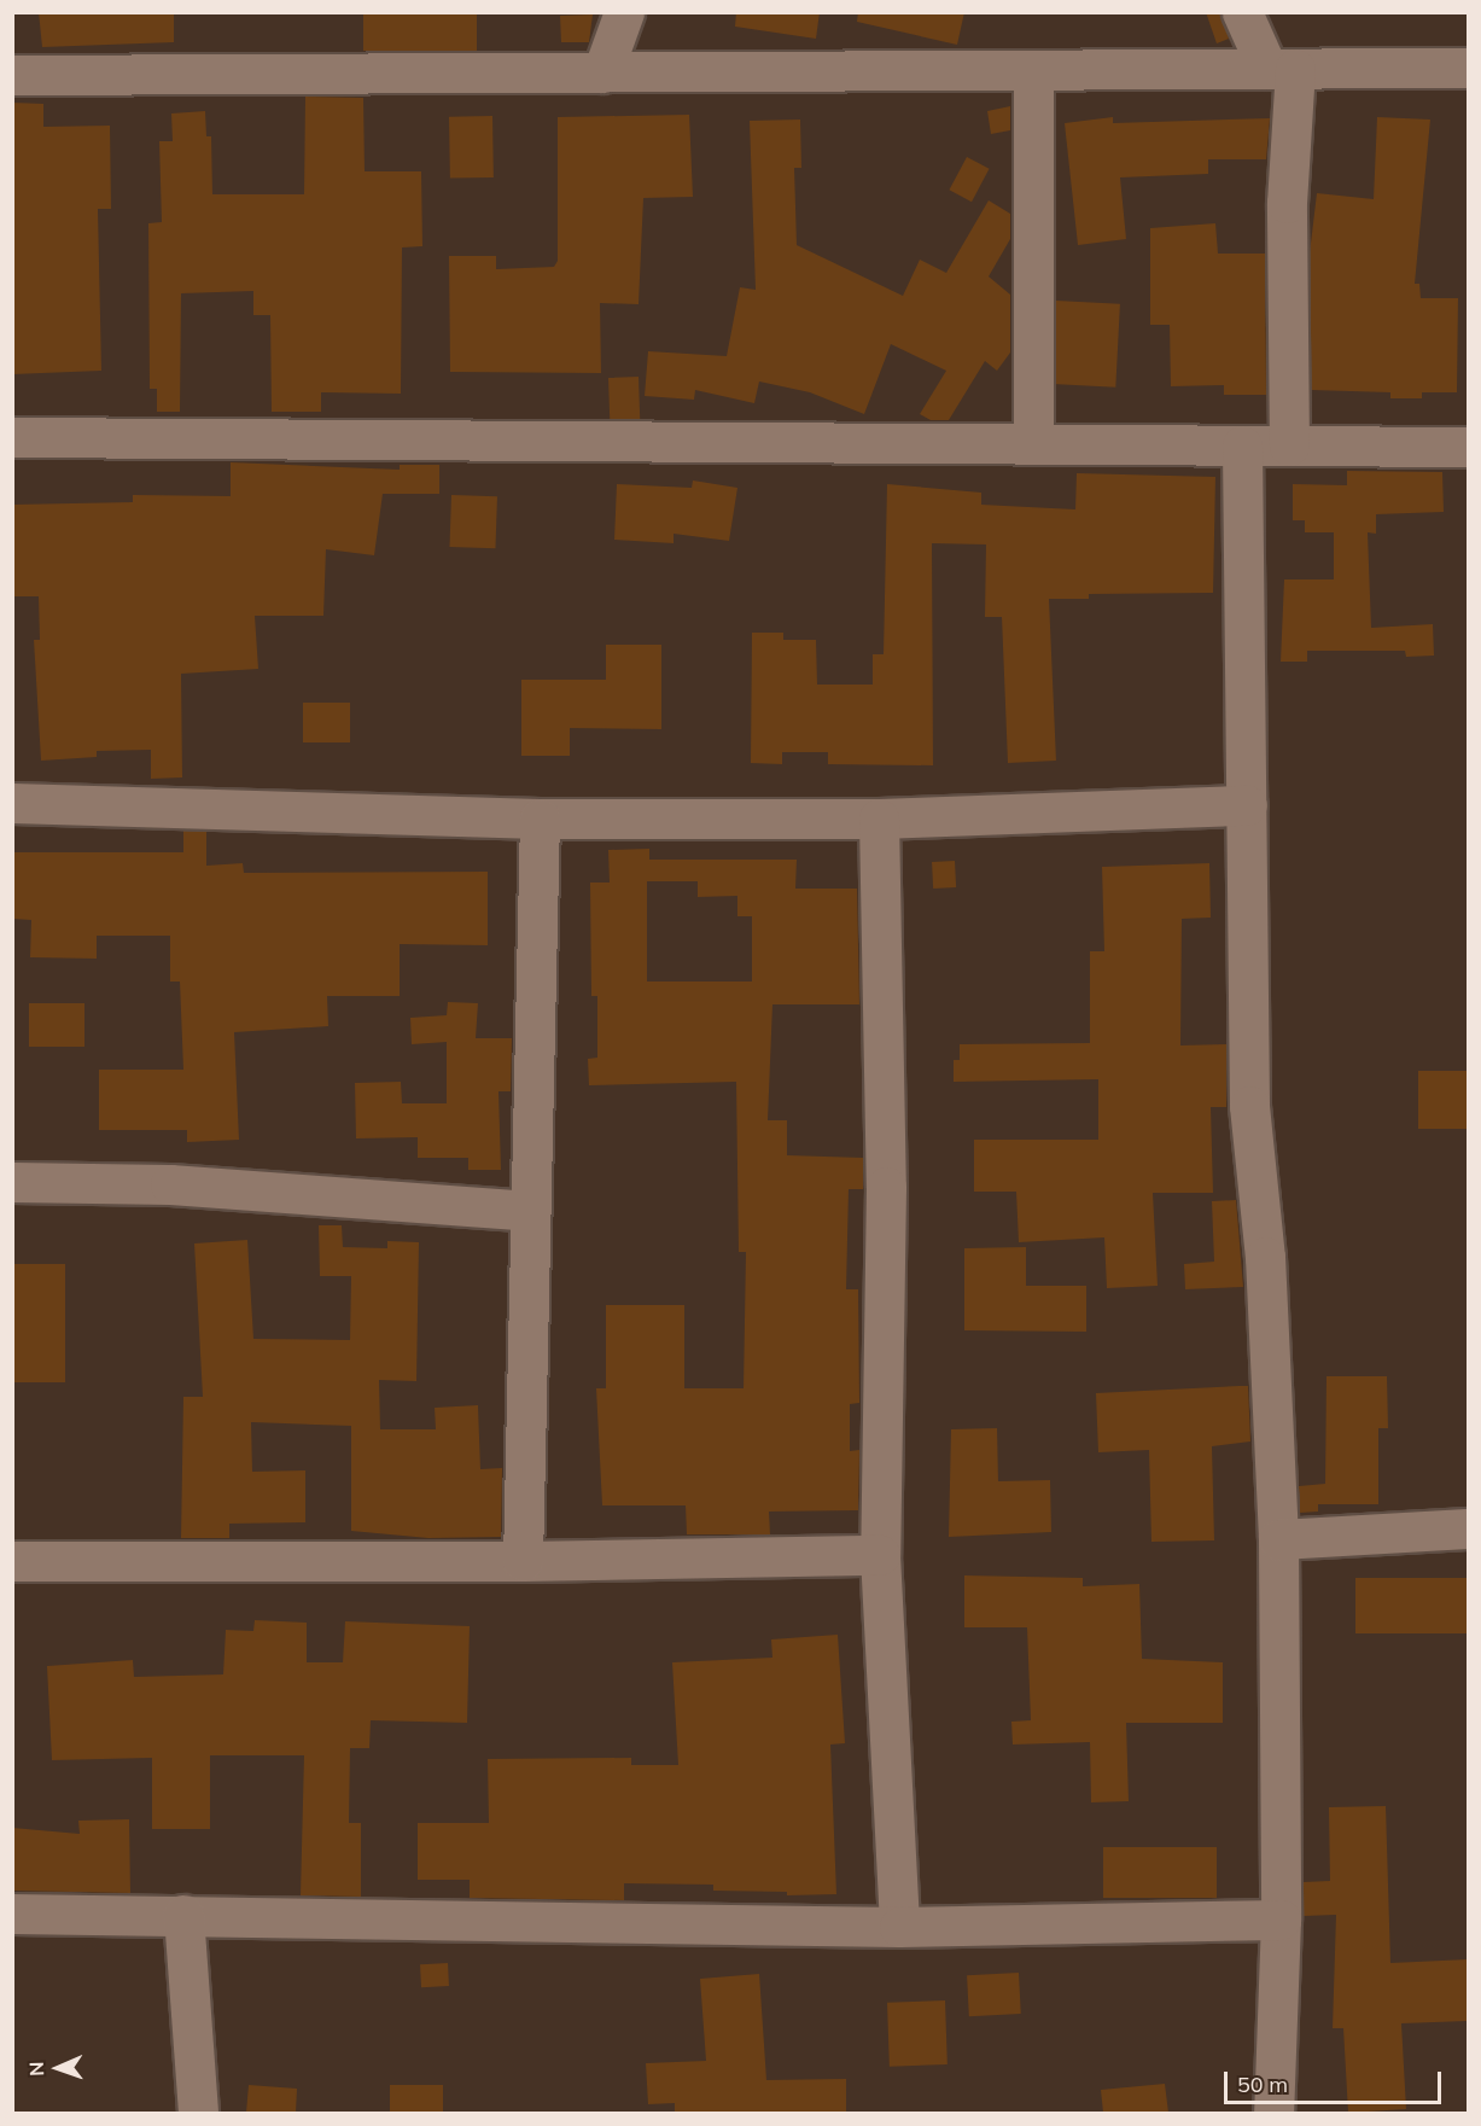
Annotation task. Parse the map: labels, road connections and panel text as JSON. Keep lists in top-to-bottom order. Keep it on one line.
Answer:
{"scale_bar":"50 m","north":"left"}
